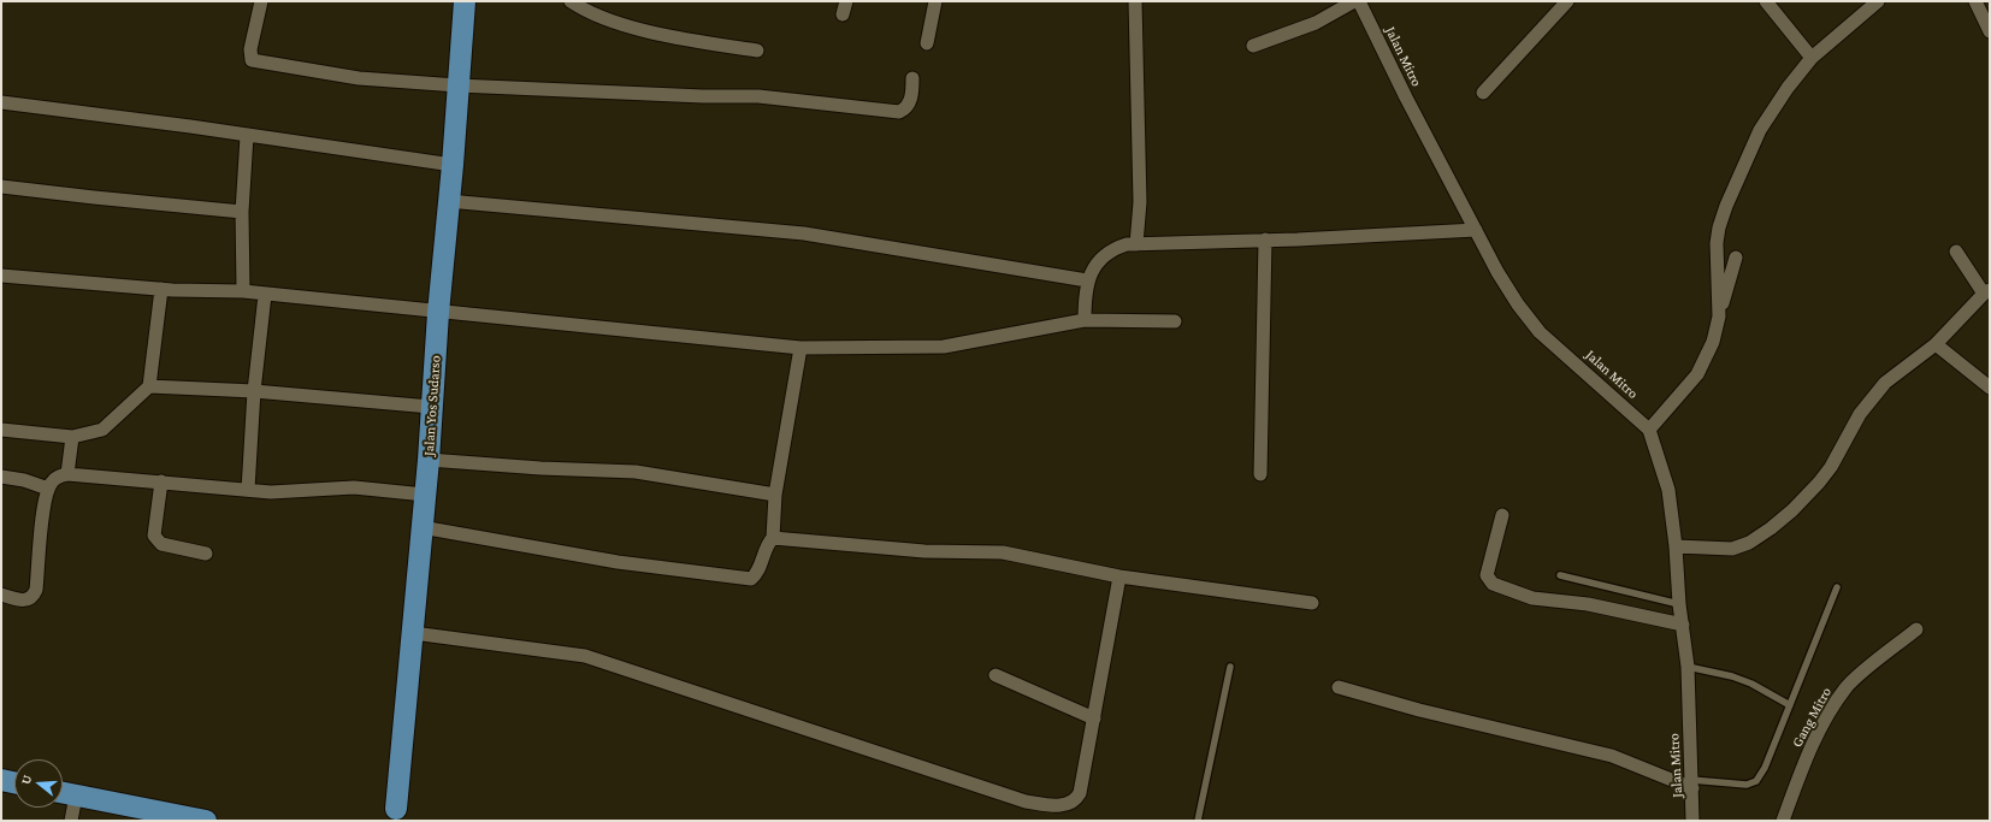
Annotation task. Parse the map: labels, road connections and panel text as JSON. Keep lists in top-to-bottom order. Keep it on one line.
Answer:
{"streets":{"highway":["Jalan Yos Sudarso"],"street":["Jalan Mitro","Gang Mitro"]},"north":"left"}
